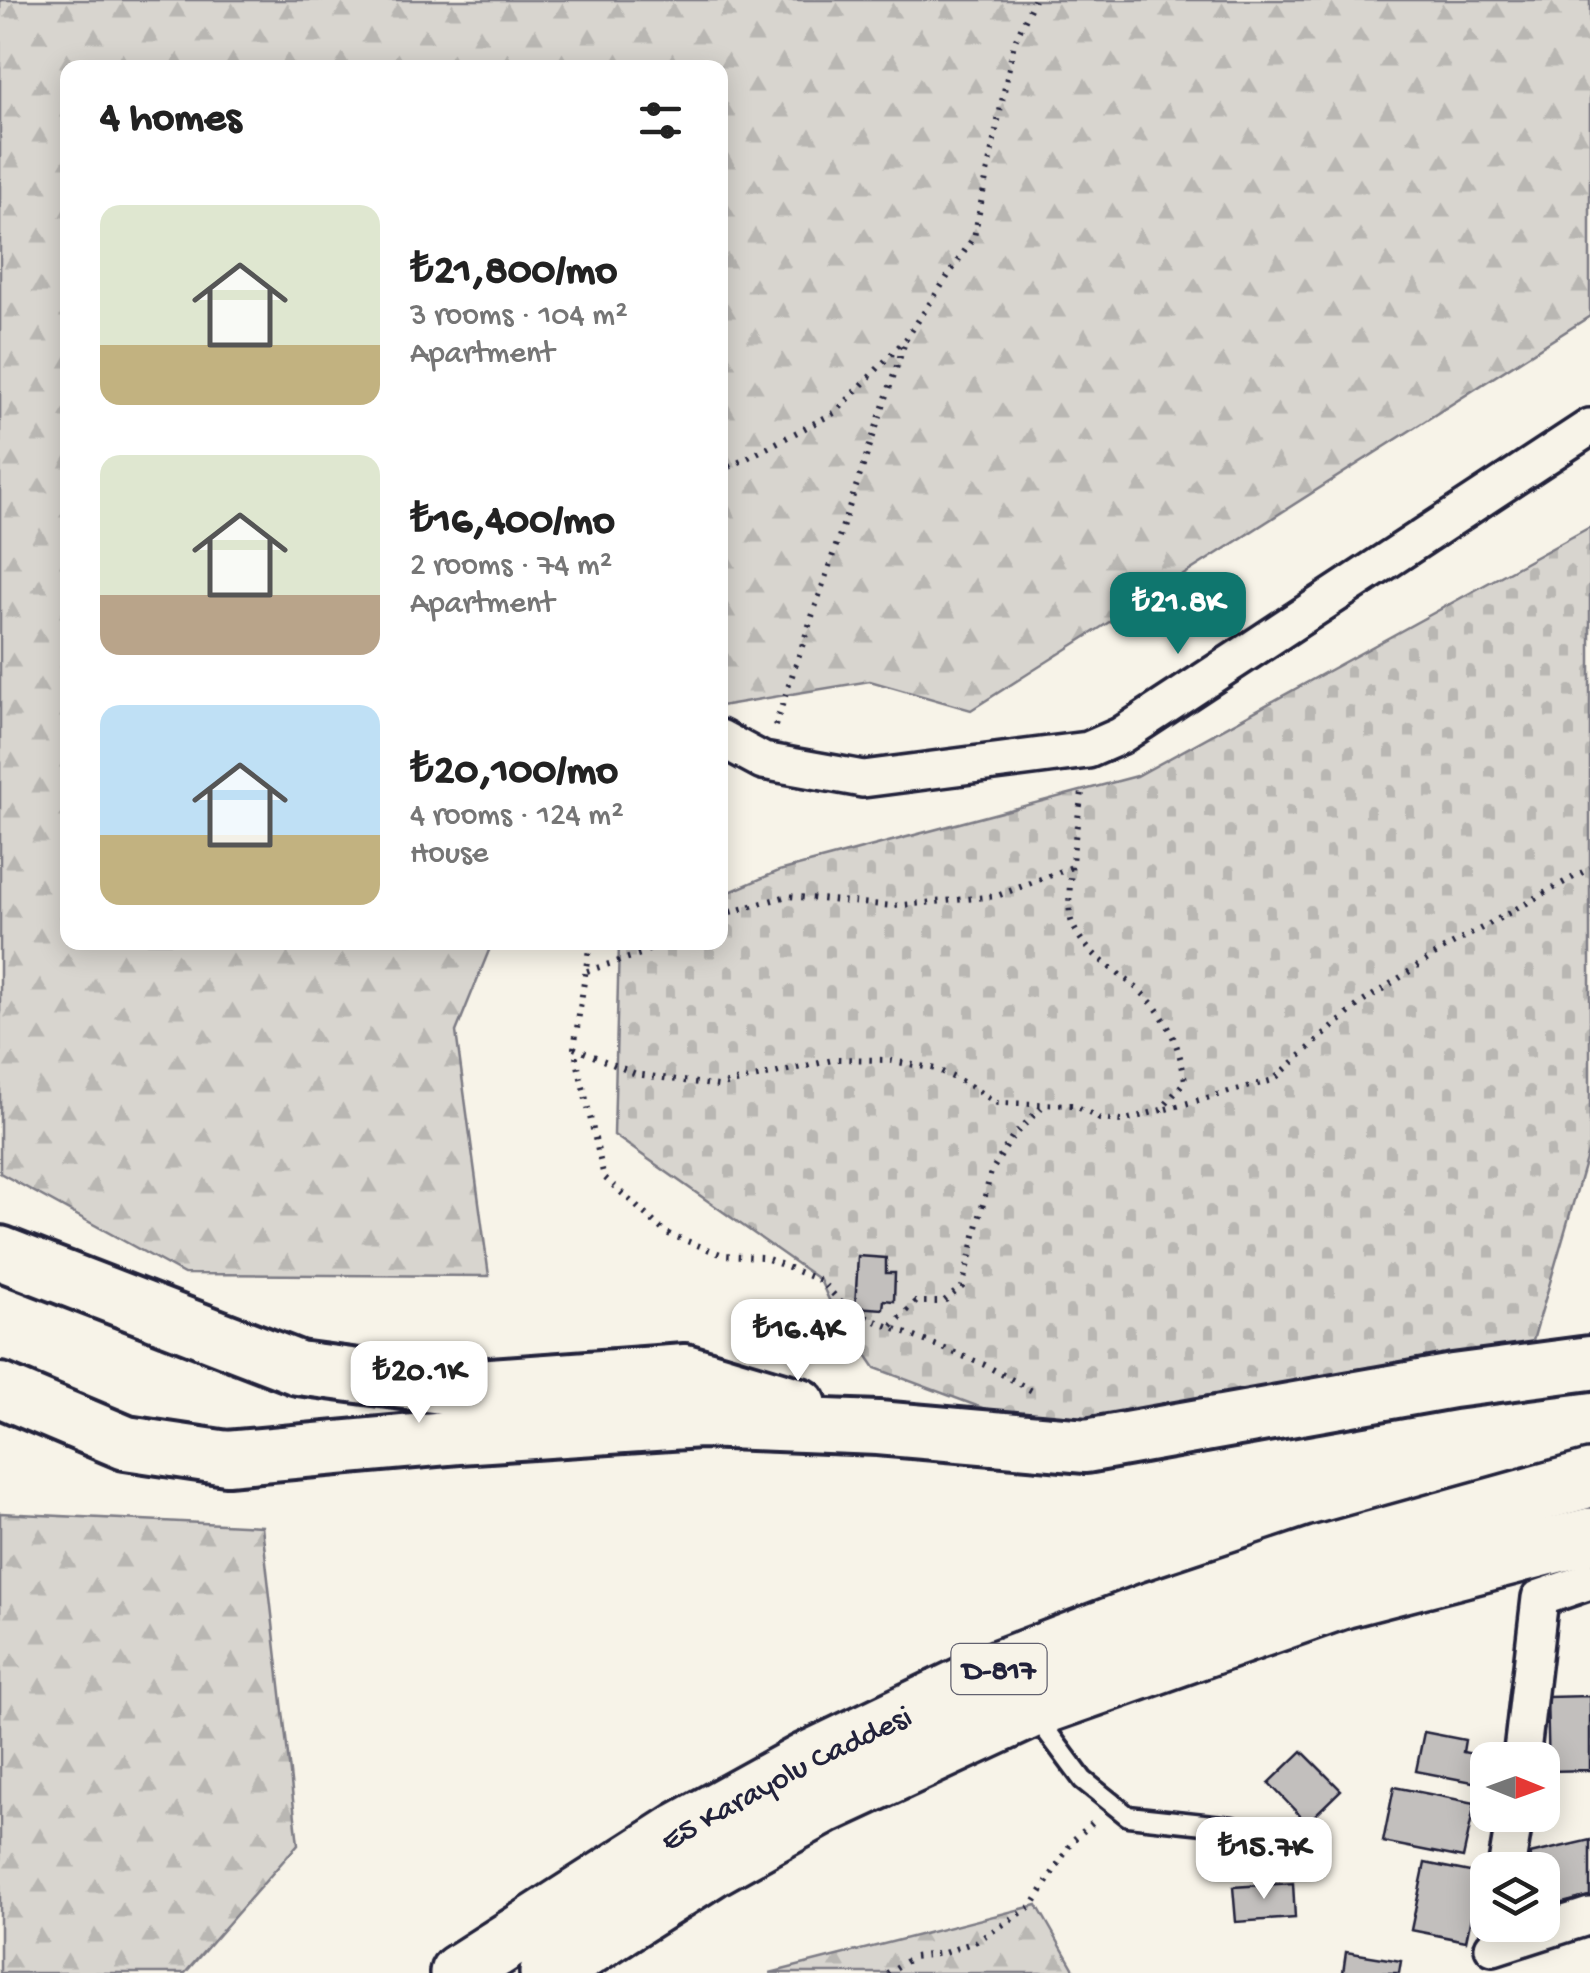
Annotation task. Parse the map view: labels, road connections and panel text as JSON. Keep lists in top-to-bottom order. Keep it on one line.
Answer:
{"streets":{"highway":["D-817","E5 Karayolu Caddesi"]},"north":"right","page":{"heading":"4 homes","list":[{"name":"₺21,800/mo","note":"3 rooms · 104 m² · Apartment"},{"name":"₺16,400/mo","note":"2 rooms · 74 m² · Apartment"},{"name":"₺20,100/mo","note":"4 rooms · 124 m² · House"}],"price":["₺21.8K","₺16.4K","₺20.1K","₺15.7K"]}}
